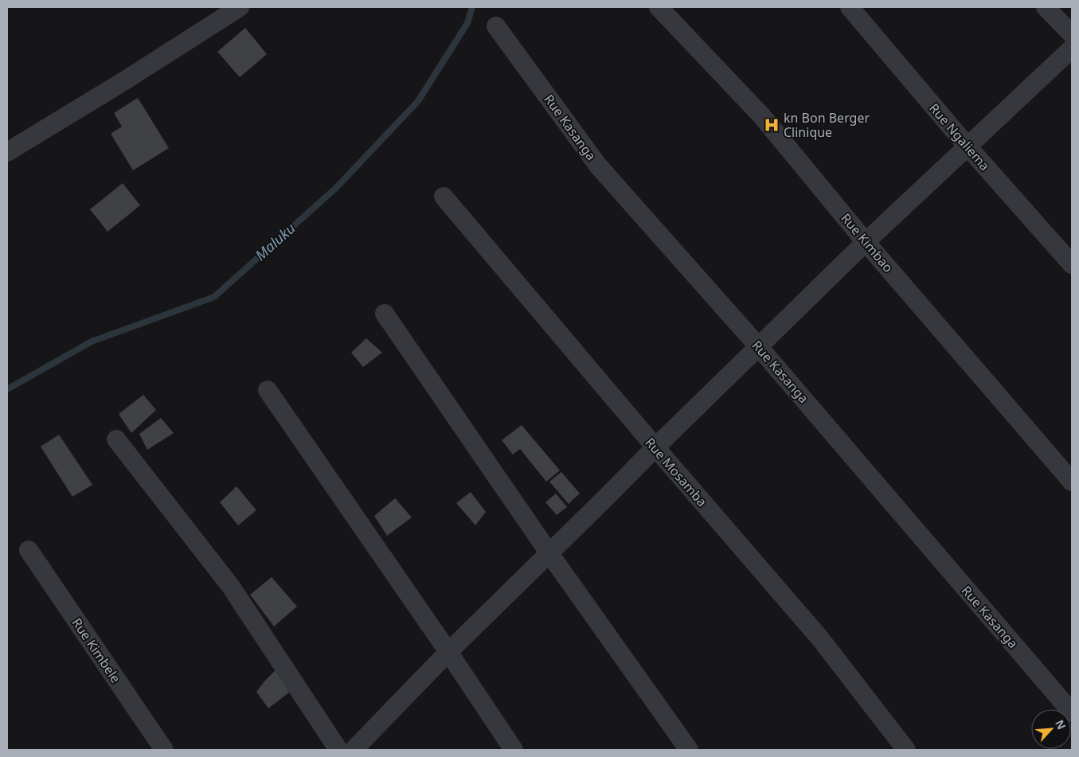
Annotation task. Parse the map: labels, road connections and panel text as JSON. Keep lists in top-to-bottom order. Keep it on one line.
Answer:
{"streets":{"street":["Rue Kasanga","Rue Ngaliema","Rue Kimbao","Rue Mosamba","Rue Kimbele"]},"water":["Maluku"],"places":{"hospital":["kn Bon Berger Clinique"]},"north":"top right"}
